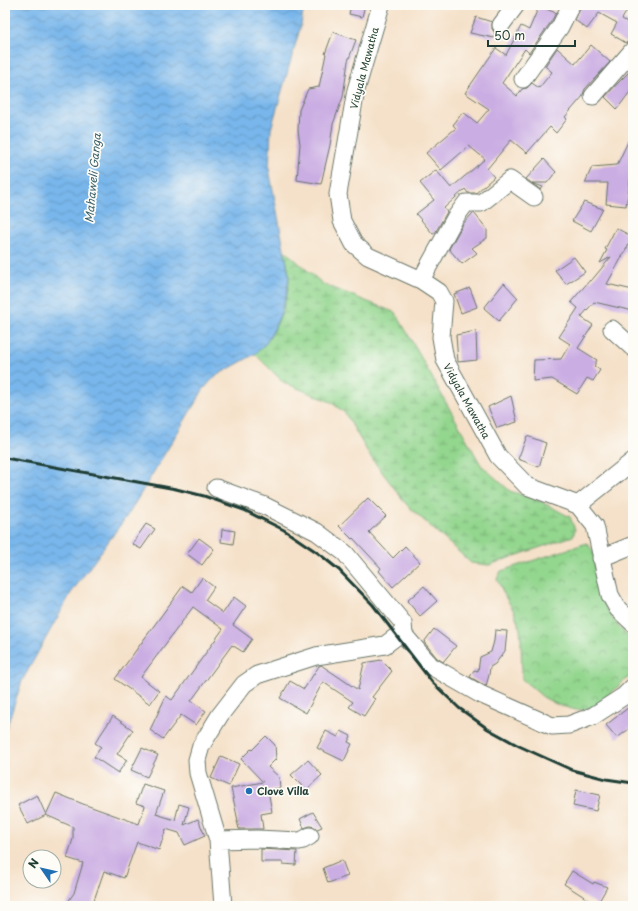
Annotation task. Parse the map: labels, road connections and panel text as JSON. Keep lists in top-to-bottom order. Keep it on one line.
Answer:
{"streets":{"street":["Vidyala Mawatha"]},"water":["Mahaweli Ganga"],"places":["Clove Villa"],"scale_bar":"50 m","north":"top left"}
